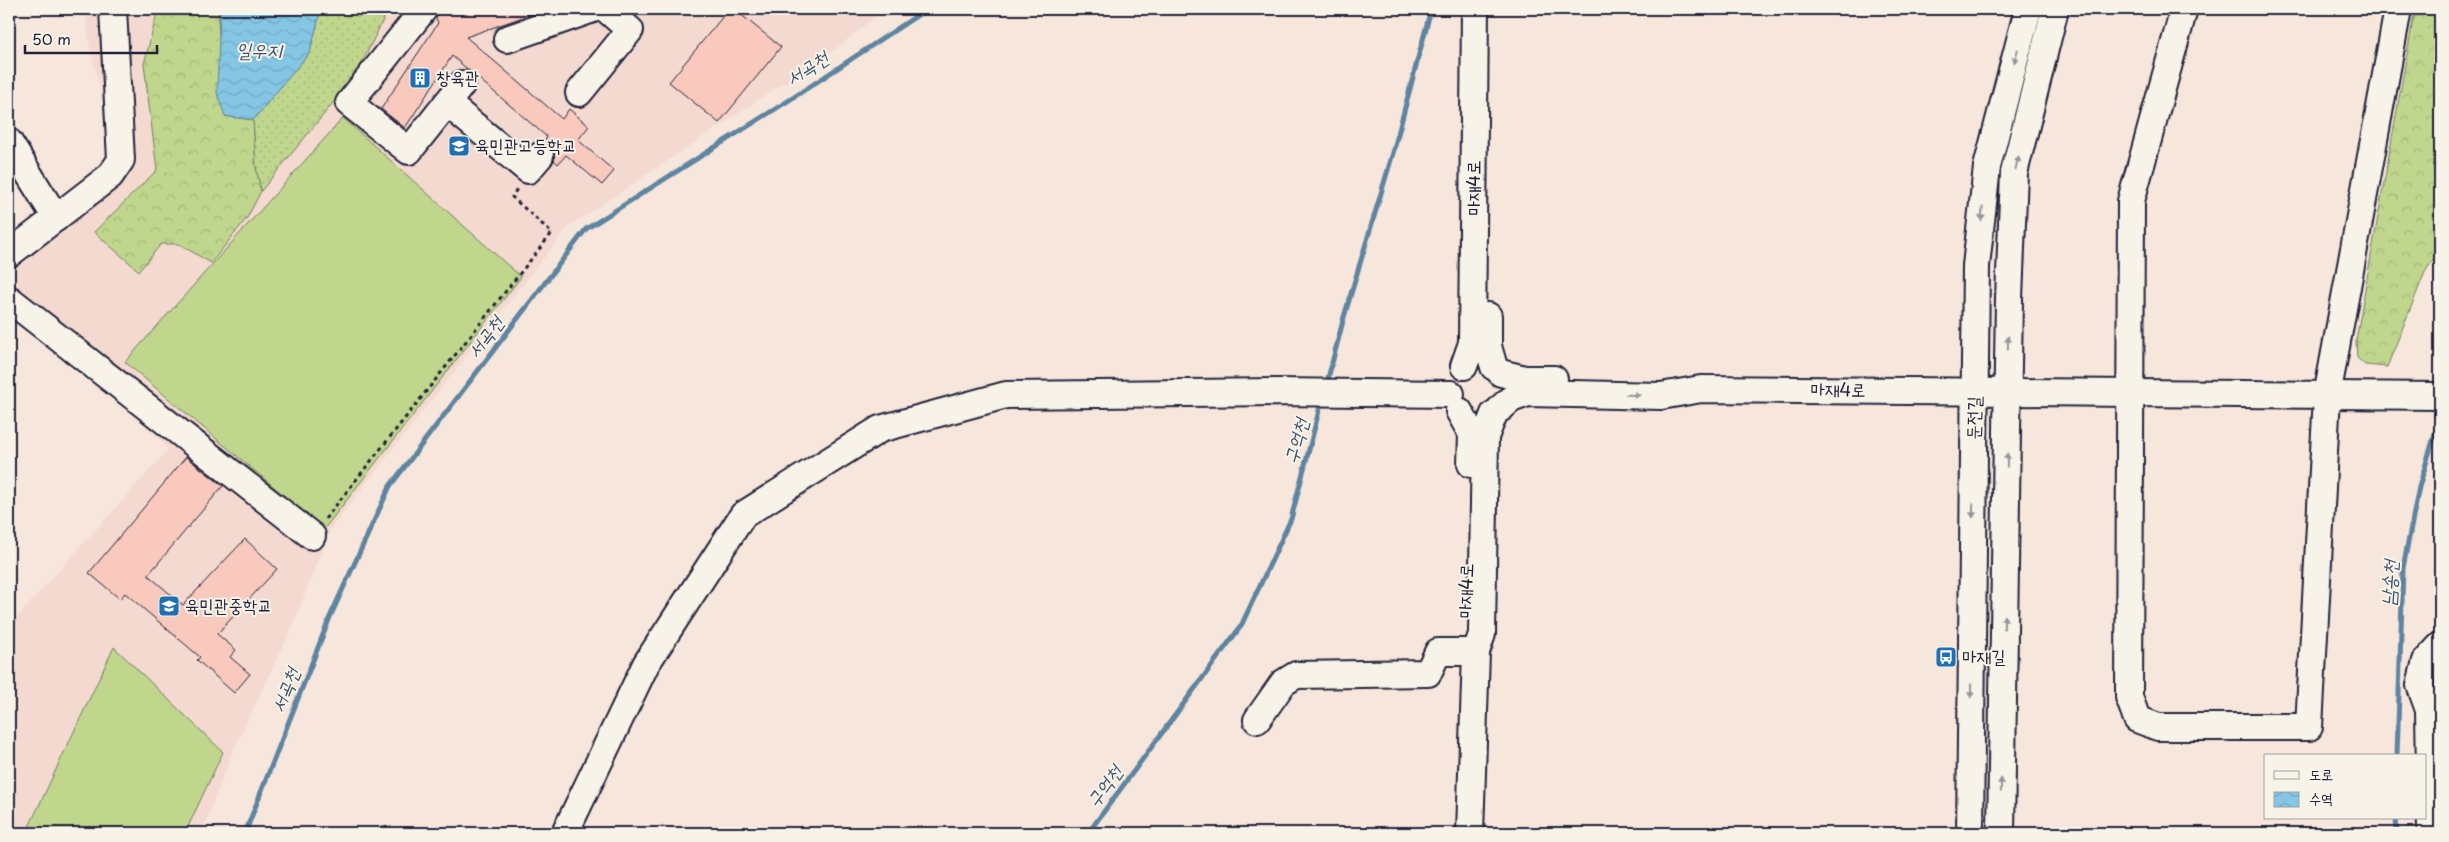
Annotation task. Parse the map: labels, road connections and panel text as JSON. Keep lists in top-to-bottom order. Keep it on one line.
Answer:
{"streets":{"street":["마재4로","둔전길"]},"crossings":[["마재4로","둔전길"]],"water":["일우지","서곡천","구억천","남송천"],"places":{"building":["창육관"],"school or university":["육민관고등학교","육민관중학교"],"bus stop":["마재길"]},"legend":["도로","수역"],"scale_bar":"50 m"}
